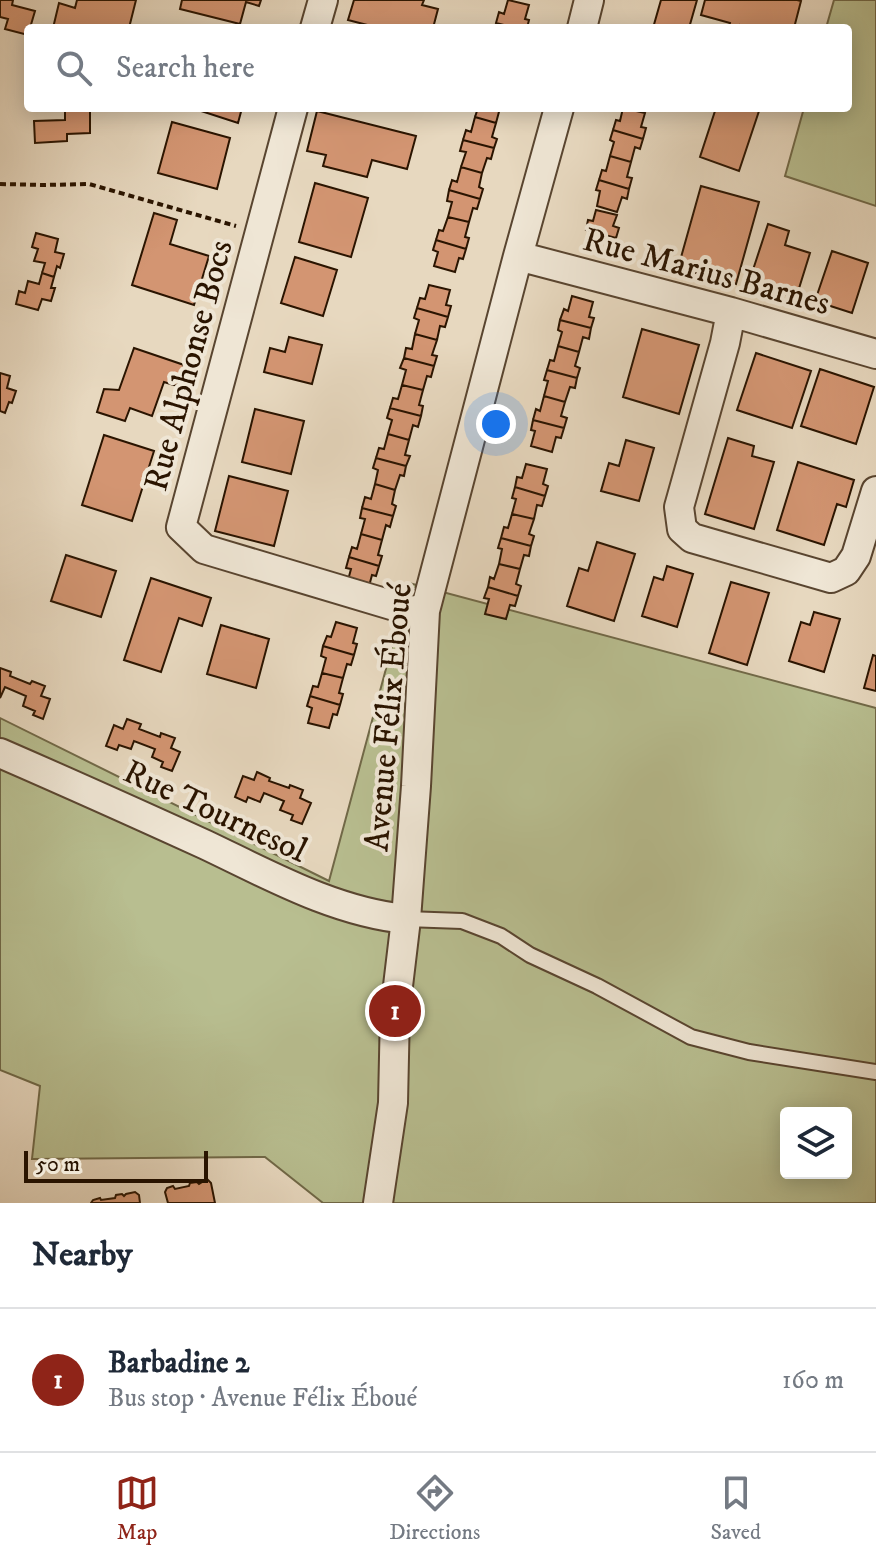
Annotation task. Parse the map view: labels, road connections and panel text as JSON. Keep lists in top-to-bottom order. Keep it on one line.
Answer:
{"streets":{"street":["Rue Marius Barnes","Rue Alphonse Bocs","Avenue Félix Éboué","Rue Tournesol"]},"crossings":[["Rue Marius Barnes","Avenue Félix Éboué"],["Rue Alphonse Bocs","Avenue Félix Éboué"],["Avenue Félix Éboué","Rue Tournesol"]],"scale_bar":"50 m","page":{"search":"Search here","pins":"1","scale":"50 m","heading":"Nearby","list":[{"mark":"1","name":"Barbadine 2","note":"Bus stop · Avenue Félix Éboué","value":"160 m"}],"nav":["Map","Directions","Saved"]}}
